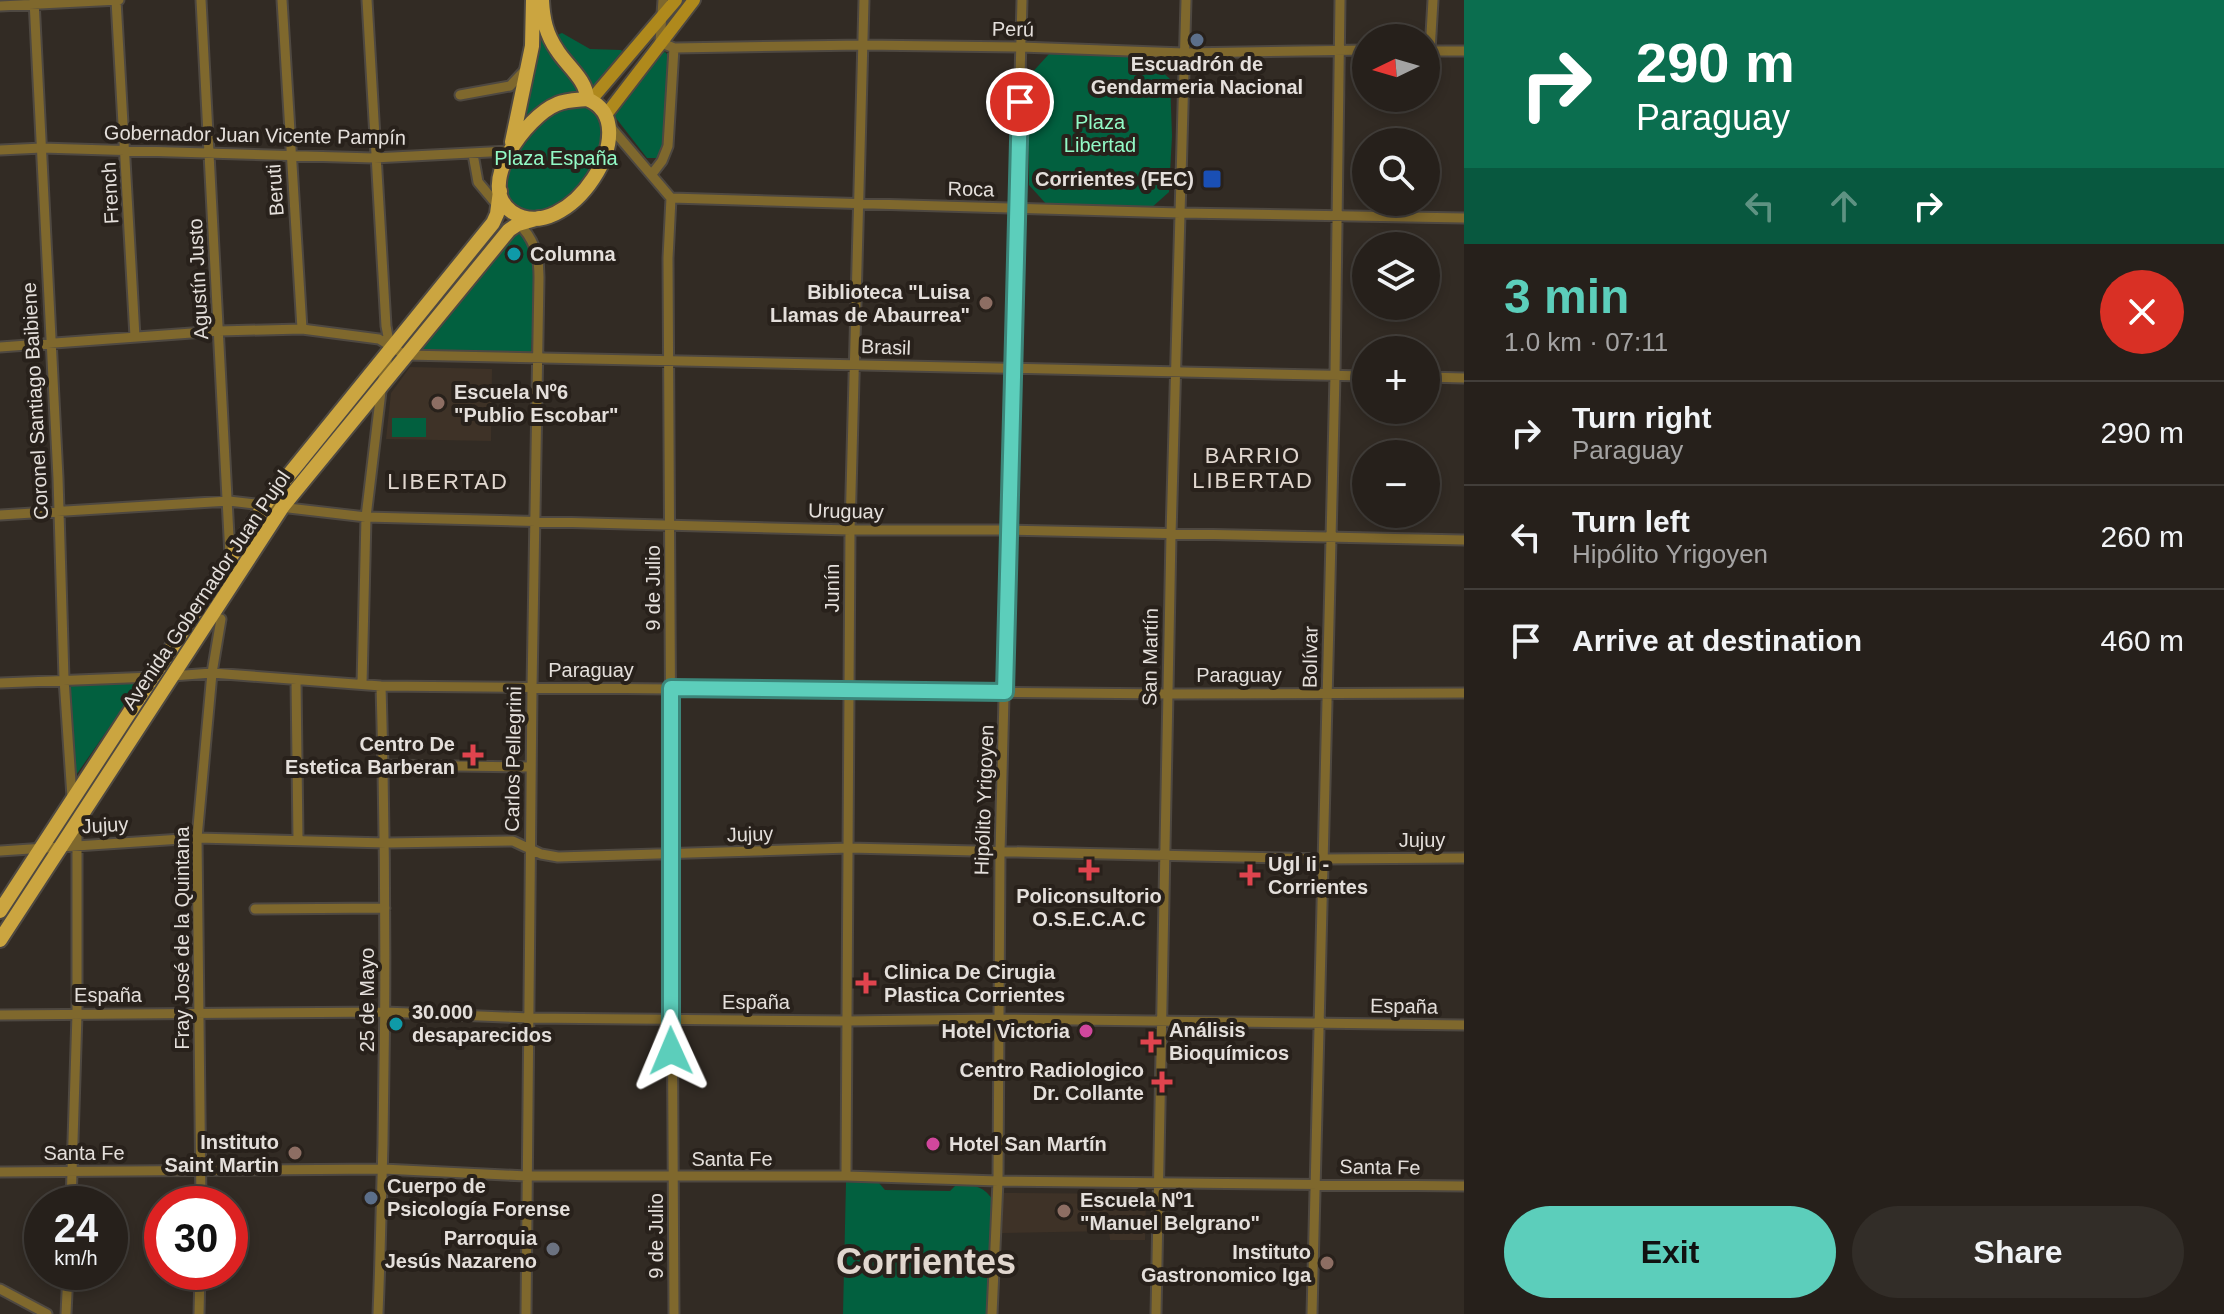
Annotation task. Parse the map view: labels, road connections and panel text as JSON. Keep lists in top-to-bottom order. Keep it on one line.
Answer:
{"streets":{"main road":["Avenida Gobernador Juan Pujol"],"street":["Perú","Gobernador Juan Vicente Pampín","Roca","Beruti","French","Agustín Justo","Brasil","Coronel Santiago Baibiene","Uruguay","9 de Julio","Junín","San Martín","Bolívar","Paraguay","Carlos Pellegrini","Hipólito Yrigoyen","Jujuy","Fray José de la Quintana","España","25 de Mayo","Santa Fe"]},"crossings":[["Perú","Junín"],["Perú","San Martín"],["Perú","Bolívar"],["Perú","Hipólito Yrigoyen"],["Gobernador Juan Vicente Pampín","Beruti"],["Gobernador Juan Vicente Pampín","French"],["Gobernador Juan Vicente Pampín","Agustín Justo"],["Gobernador Juan Vicente Pampín","Coronel Santiago Baibiene"],["Gobernador Juan Vicente Pampín","Avenida Gobernador Juan Pujol"],["Gobernador Juan Vicente Pampín","Carlos Pellegrini"],["Roca","9 de Julio"],["Roca","Junín"],["Roca","San Martín"],["Roca","Bolívar"],["Roca","Hipólito Yrigoyen"],["Agustín Justo","Uruguay"],["Agustín Justo","Avenida Gobernador Juan Pujol"],["Brasil","9 de Julio"],["Brasil","Junín"],["Brasil","Avenida Gobernador Juan Pujol"],["Brasil","San Martín"],["Brasil","Bolívar"],["Brasil","Carlos Pellegrini"],["Brasil","Hipólito Yrigoyen"],["Coronel Santiago Baibiene","Uruguay"],["Coronel Santiago Baibiene","Avenida Gobernador Juan Pujol"],["Coronel Santiago Baibiene","Paraguay"],["Coronel Santiago Baibiene","Jujuy"],["Coronel Santiago Baibiene","España"],["Coronel Santiago Baibiene","Santa Fe"],["Uruguay","9 de Julio"],["Uruguay","Junín"],["Uruguay","Avenida Gobernador Juan Pujol"],["Uruguay","San Martín"],["Uruguay","Bolívar"],["Uruguay","Carlos Pellegrini"],["Uruguay","Hipólito Yrigoyen"],["9 de Julio","Paraguay"],["9 de Julio","Jujuy"],["9 de Julio","España"],["9 de Julio","Santa Fe"],["Junín","Paraguay"],["Junín","Jujuy"],["Junín","España"],["Junín","Santa Fe"],["Avenida Gobernador Juan Pujol","Paraguay"],["Avenida Gobernador Juan Pujol","Carlos Pellegrini"],["Avenida Gobernador Juan Pujol","Jujuy"],["San Martín","Paraguay"],["San Martín","Jujuy"],["San Martín","España"],["San Martín","Santa Fe"],["Bolívar","Paraguay"],["Bolívar","Jujuy"],["Bolívar","España"],["Bolívar","Santa Fe"],["Paraguay","Carlos Pellegrini"],["Paraguay","Hipólito Yrigoyen"],["Paraguay","Fray José de la Quintana"],["Paraguay","25 de Mayo"],["Carlos Pellegrini","Jujuy"],["Carlos Pellegrini","España"],["Carlos Pellegrini","Santa Fe"],["Hipólito Yrigoyen","Jujuy"],["Hipólito Yrigoyen","España"],["Hipólito Yrigoyen","Santa Fe"],["Jujuy","Fray José de la Quintana"],["Jujuy","25 de Mayo"],["Fray José de la Quintana","España"],["Fray José de la Quintana","Santa Fe"],["España","25 de Mayo"],["25 de Mayo","Santa Fe"]],"districts":["BARRIO LIBERTAD","LIBERTAD","Corrientes"],"parks":["Plaza Libertad","Plaza España"],"places":{"other":["Escuadrón de Gendarmeria Nacional","Columna","Biblioteca \"Luisa Llamas de Abaurrea\"","Escuela Nº6 \"Publio Escobar\"","30.000 desaparecidos","Hotel Victoria","Hotel San Martín","Instituto Saint Martin","Cuerpo de Psicología Forense","Escuela Nº1 \"Manuel Belgrano\"","Parroquia Jesús Nazareno","Instituto Gastronomico Iga"],"transit":["Corrientes (FEC)"],"health":["Centro De Estetica Barberan","Policonsultorio O.S.E.C.A.C","Ugl Ii - Corrientes","Clinica De Cirugia Plastica Corrientes","Análisis Bioquímicos","Centro Radiologico Dr. Collante"]},"north":"left","page":{"turn":["290 m","Paraguay"],"map_buttons":["+","−"],"heading":["3 min","1.0 km · 07:11"],"list":[{"name":"Turn right","note":"Paraguay","value":"290 m"},{"name":"Turn left","note":"Hipólito Yrigoyen","value":"260 m"},{"name":"Arrive at destination","value":"460 m"}],"speed":"24 km/h","limit":"30","buttons":["Exit","Share"]}}
